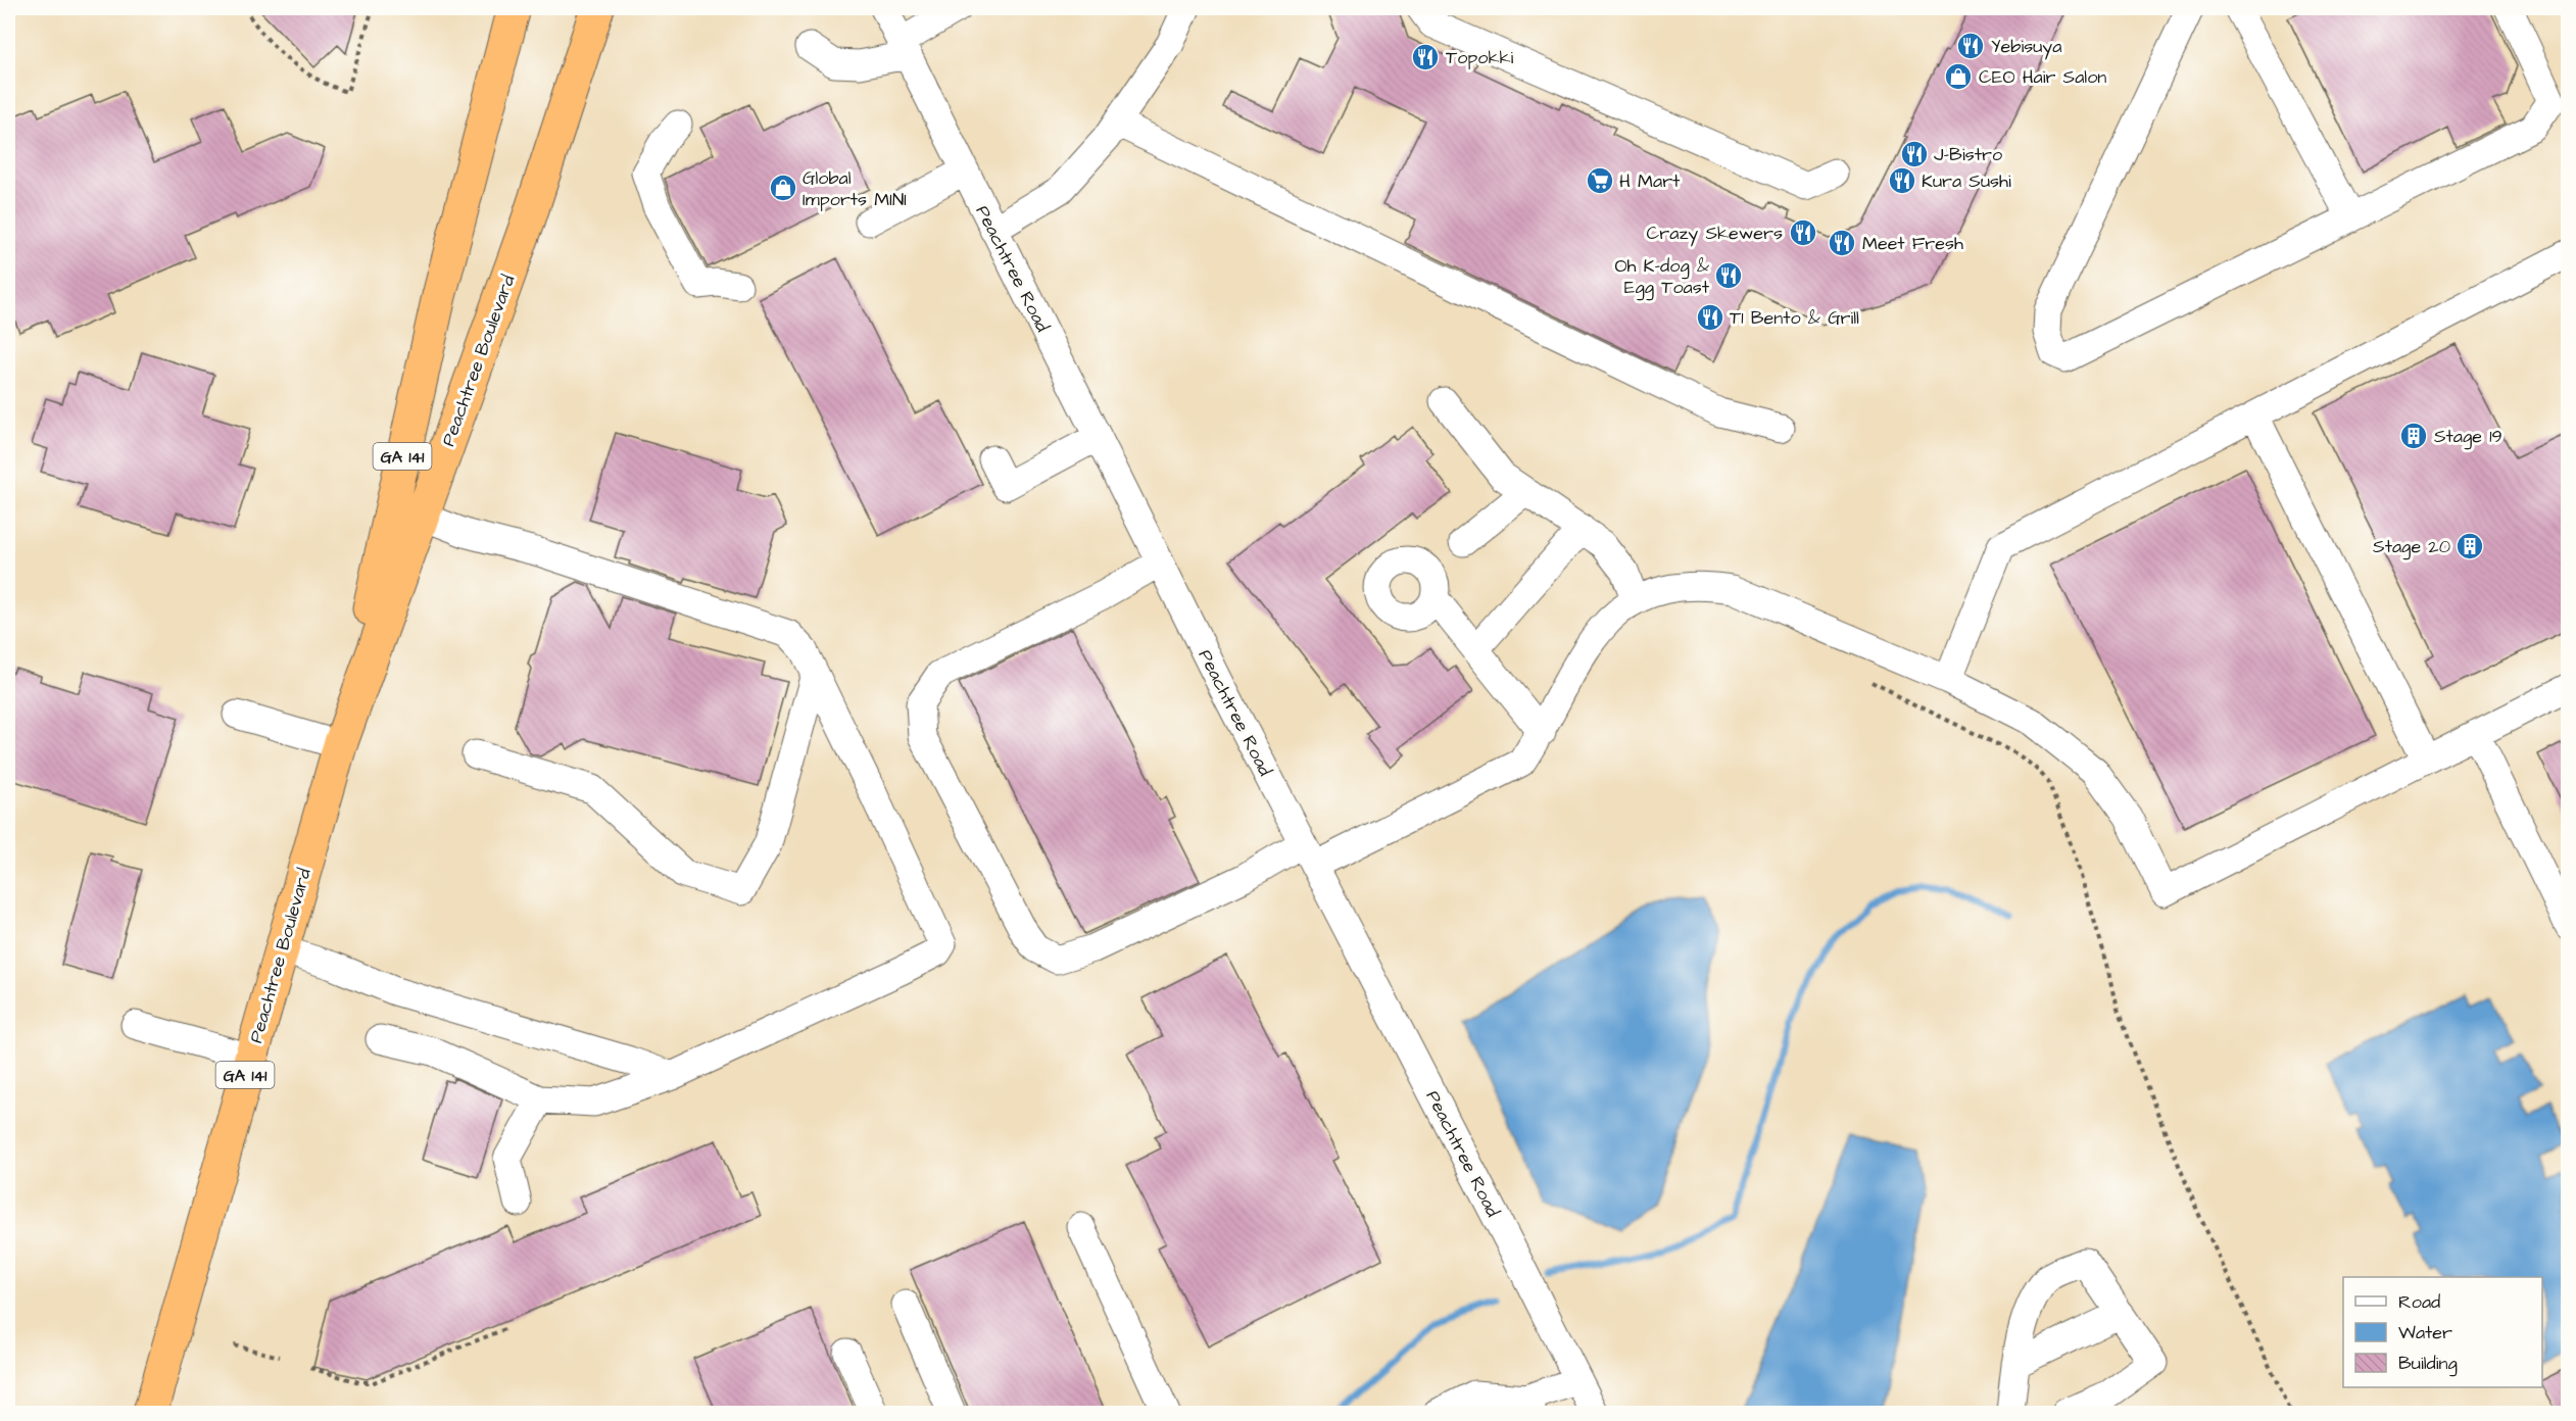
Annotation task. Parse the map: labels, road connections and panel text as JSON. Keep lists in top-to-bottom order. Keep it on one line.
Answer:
{"streets":{"highway":["Peachtree Boulevard","GA 141"],"street":["Peachtree Road"]},"places":{"restaurant":["Yebisuya","Topokki","J-Bistro","Kura Sushi","Crazy Skewers","Meet Fresh","Oh K-dog & Egg Toast","T1 Bento & Grill"],"shop":["CEO Hair Salon","Global Imports MINI"],"supermarket":["H Mart"],"building":["Stage 19","Stage 20"]},"legend":["Road","Water","Building"]}
